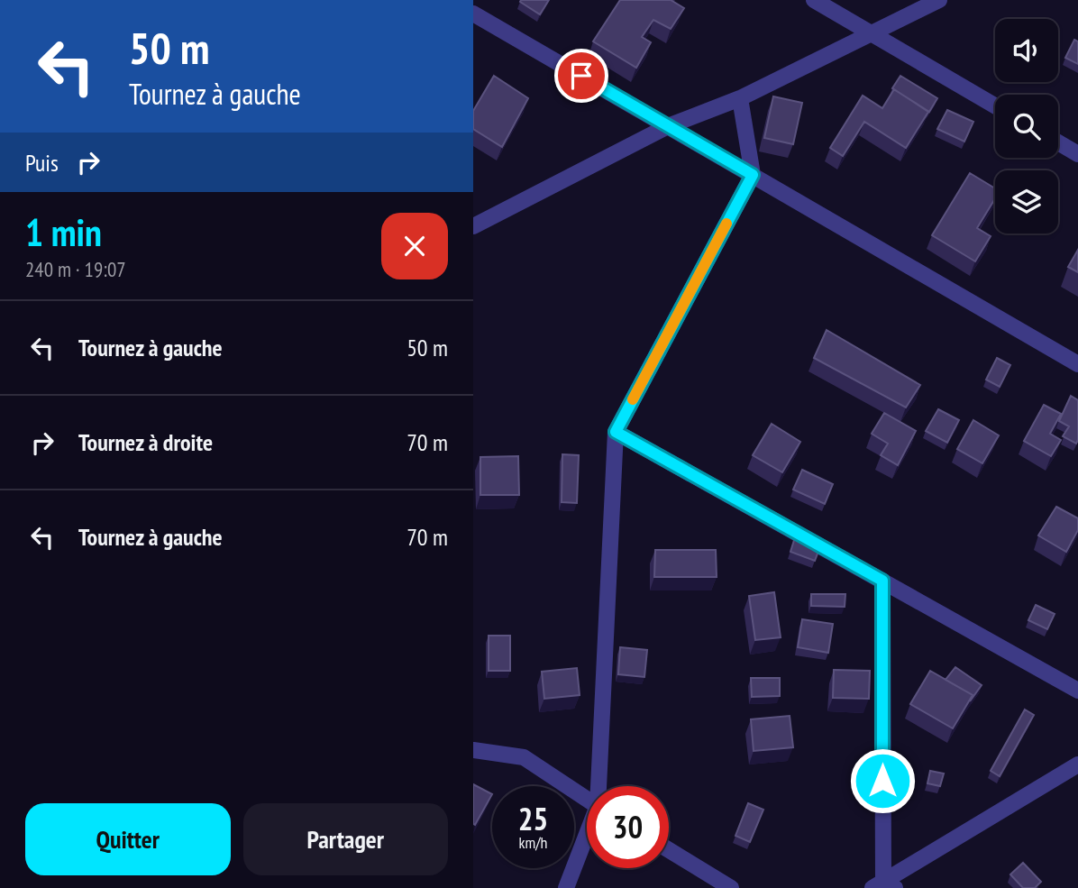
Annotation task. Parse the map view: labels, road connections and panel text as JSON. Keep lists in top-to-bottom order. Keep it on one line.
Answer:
{"page":{"turn":["50 m","Tournez à gauche"],"then":"Puis","heading":["1 min","240 m · 19:07"],"list":[{"name":"Tournez à gauche","value":"50 m"},{"name":"Tournez à droite","value":"70 m"},{"name":"Tournez à gauche","value":"70 m"}],"speed":"25 km/h","limit":"30","buttons":["Quitter","Partager"]}}
